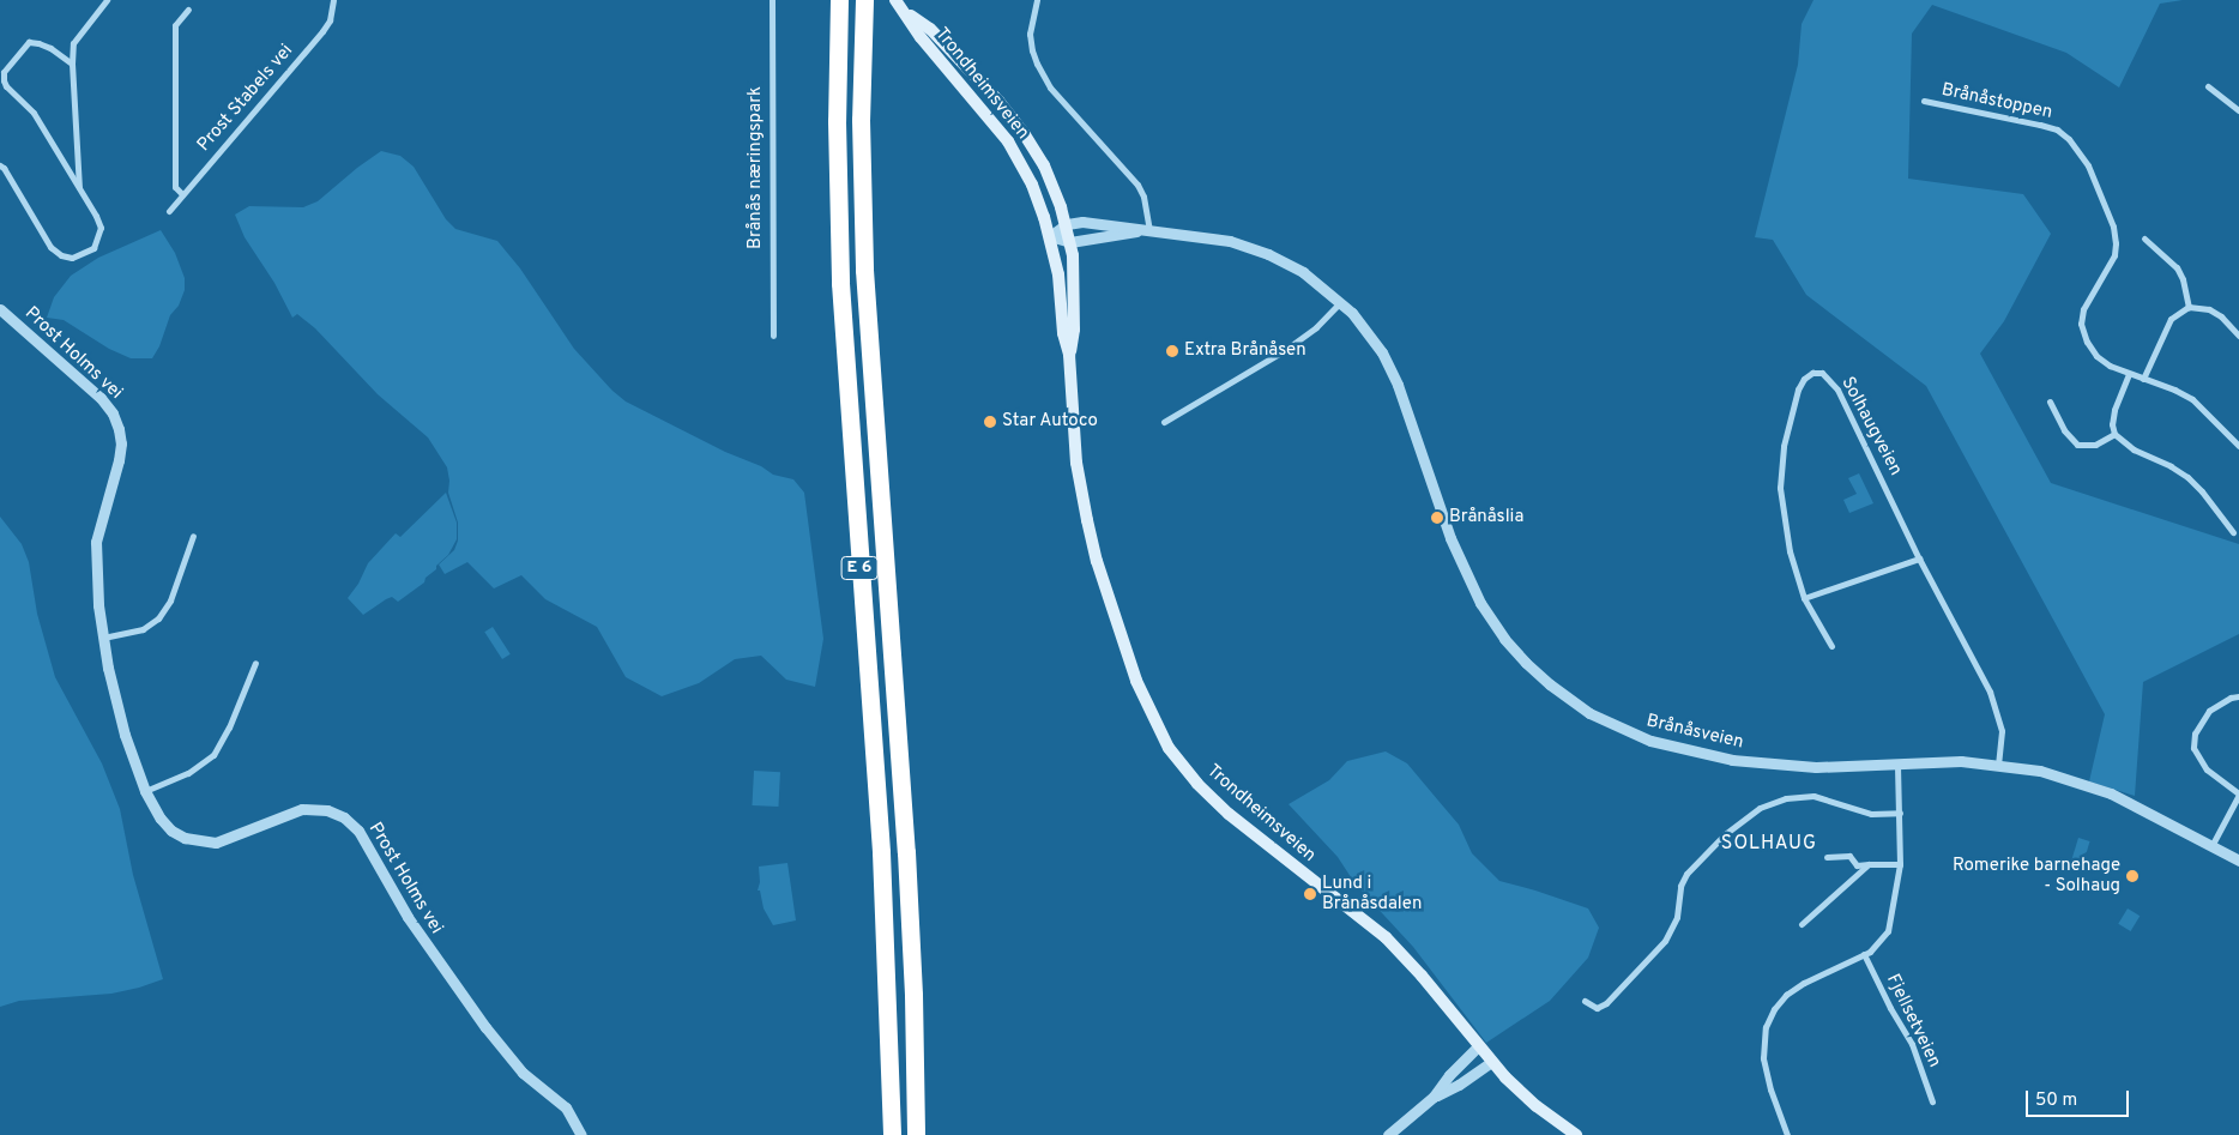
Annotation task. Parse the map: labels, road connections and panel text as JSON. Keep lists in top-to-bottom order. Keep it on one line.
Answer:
{"streets":{"highway":["E 6"],"main road":["Trondheimsveien"],"street":["Prost Stabels vei","Brånåstoppen","Brånås næringspark","Prost Holms vei","Solhaugveien","Brånåsveien","Fjellsetveien"]},"crossings":[["Trondheimsveien","Brånåsveien"],["Solhaugveien","Brånåsveien"]],"districts":["SOLHAUG"],"places":["Extra Brånåsen","Star Autoco","Brånåslia","Romerike barnehage - Solhaug","Lund i Brånåsdalen"],"scale_bar":"50 m"}
